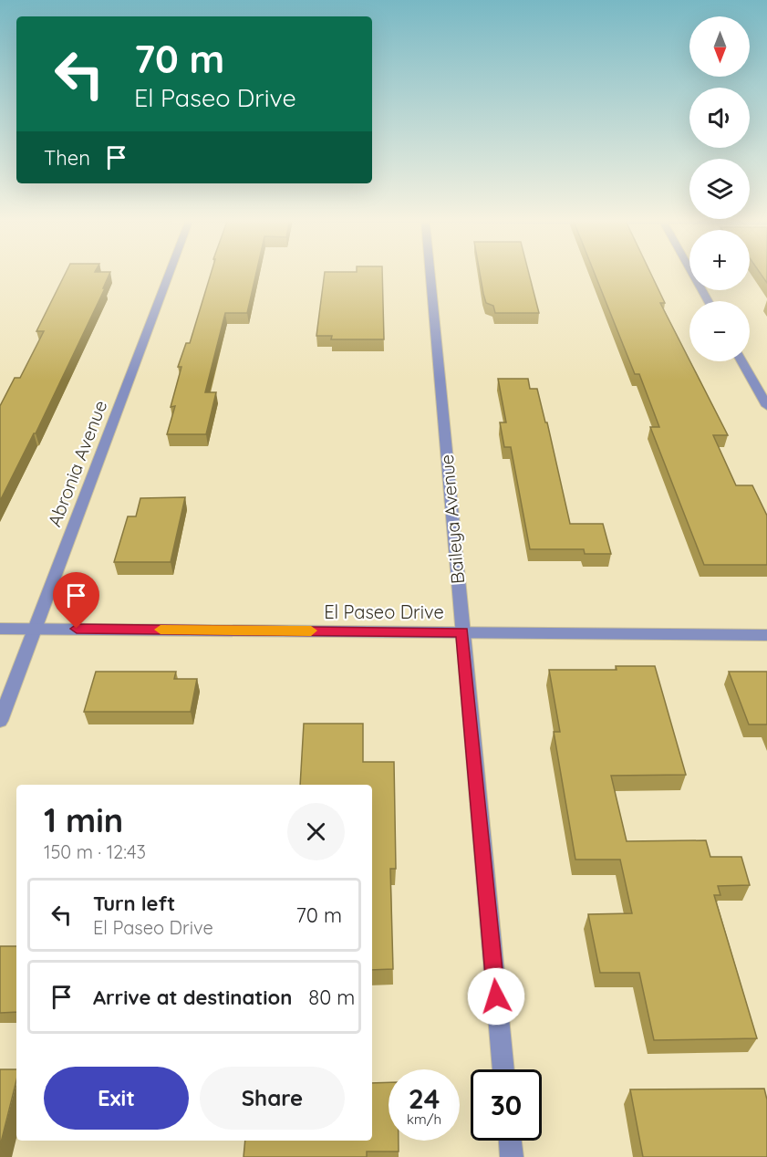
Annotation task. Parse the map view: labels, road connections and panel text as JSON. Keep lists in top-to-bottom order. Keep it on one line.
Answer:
{"streets":{"street":["Abronia Avenue","Baileya Avenue","El Paseo Drive"]},"crossings":[["Abronia Avenue","El Paseo Drive"],["Baileya Avenue","El Paseo Drive"]],"north":"bottom","page":{"map_buttons":["+","−"],"turn":["70 m","El Paseo Drive"],"then":"Then","heading":["1 min","150 m · 12:43"],"list":[{"name":"Turn left","note":"El Paseo Drive","value":"70 m"},{"name":"Arrive at destination","value":"80 m"}],"buttons":["Exit","Share"],"speed":"24 km/h","limit":"30"}}
